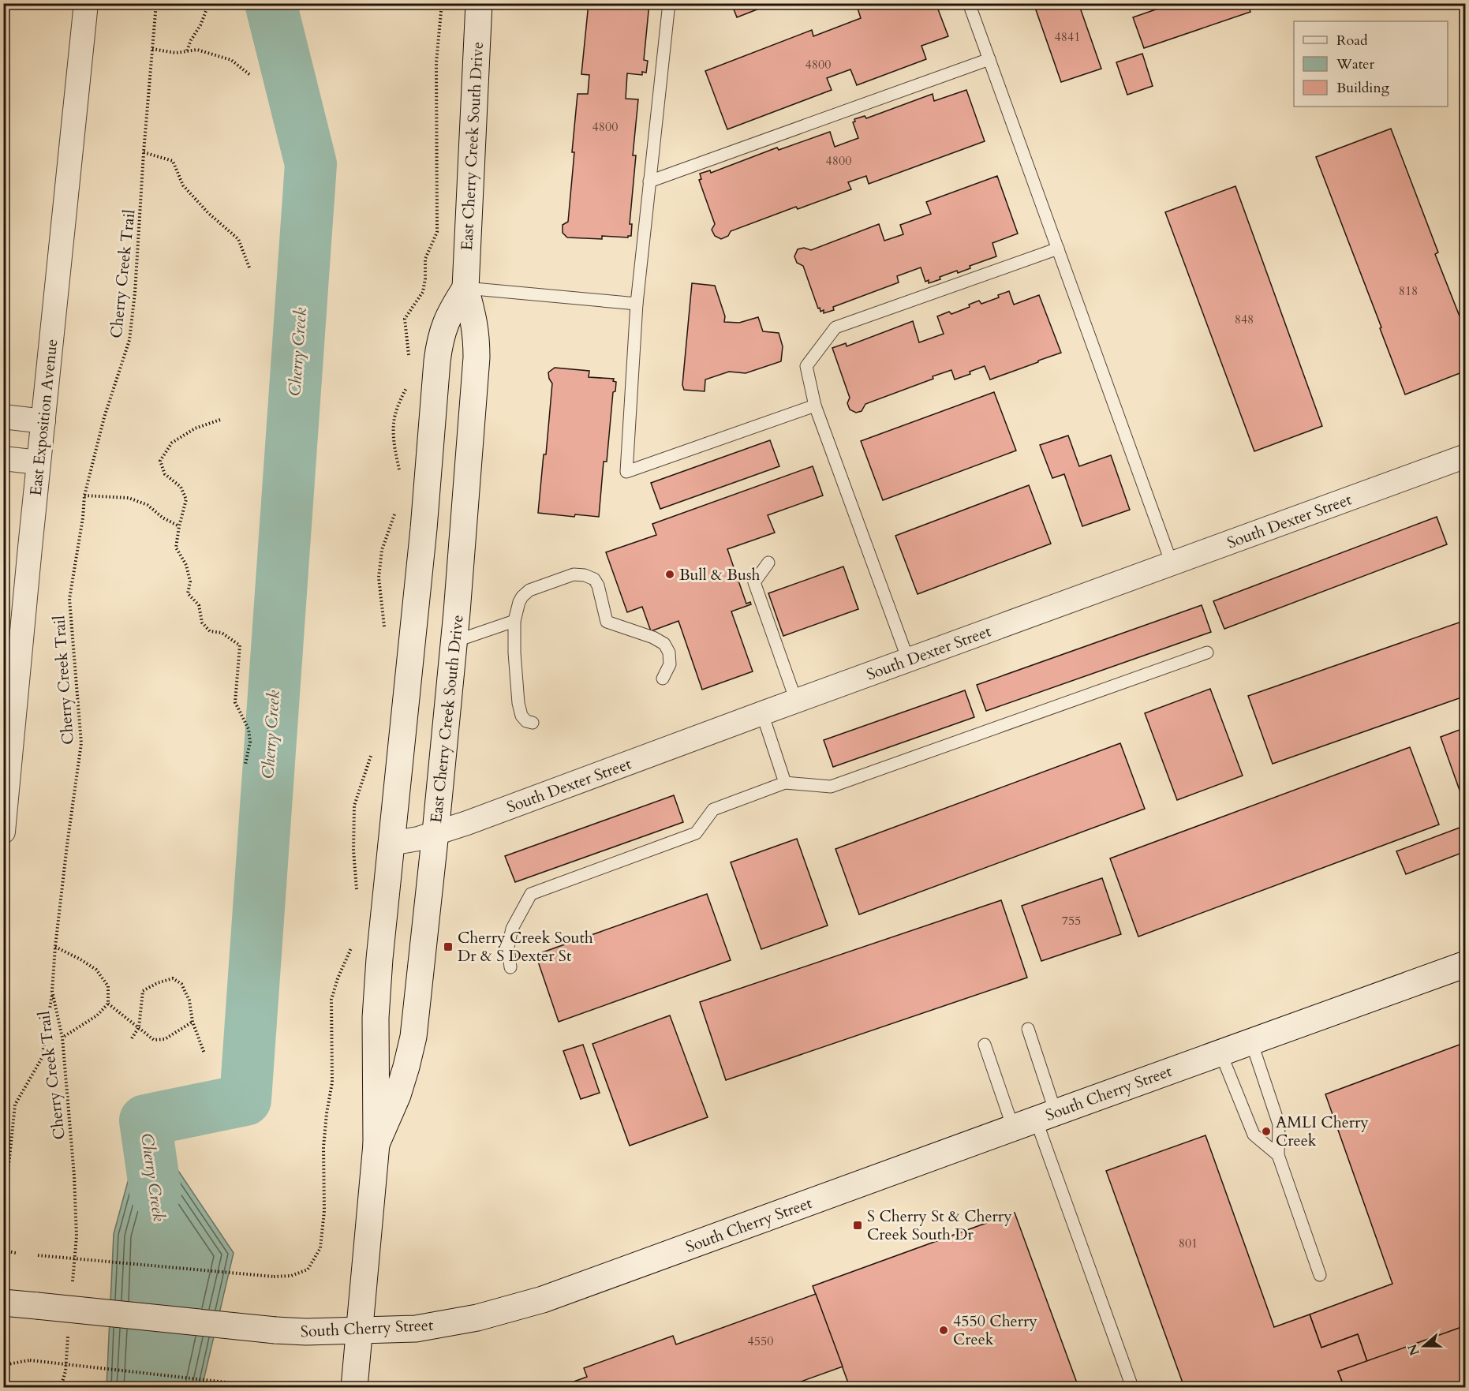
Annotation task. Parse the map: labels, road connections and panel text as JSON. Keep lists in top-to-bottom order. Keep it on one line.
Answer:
{"streets":{"main road":["East Cherry Creek South Drive","South Cherry Street"],"street":["East Exposition Avenue","South Dexter Street"],"path":["Cherry Creek Trail"]},"crossings":[["East Cherry Creek South Drive","South Dexter Street"],["East Cherry Creek South Drive","South Cherry Street"]],"water":["Cherry Creek"],"places":{"other":["Bull & Bush","AMLI Cherry Creek","4550 Cherry Creek"],"transit":["Cherry Creek South Dr & S Dexter St","S Cherry St & Cherry Creek South Dr"]},"house_numbers":["4841","4800","4800","4800","818","848","755","801","4550"],"legend":["Road","Water","Building"],"north":"left"}
